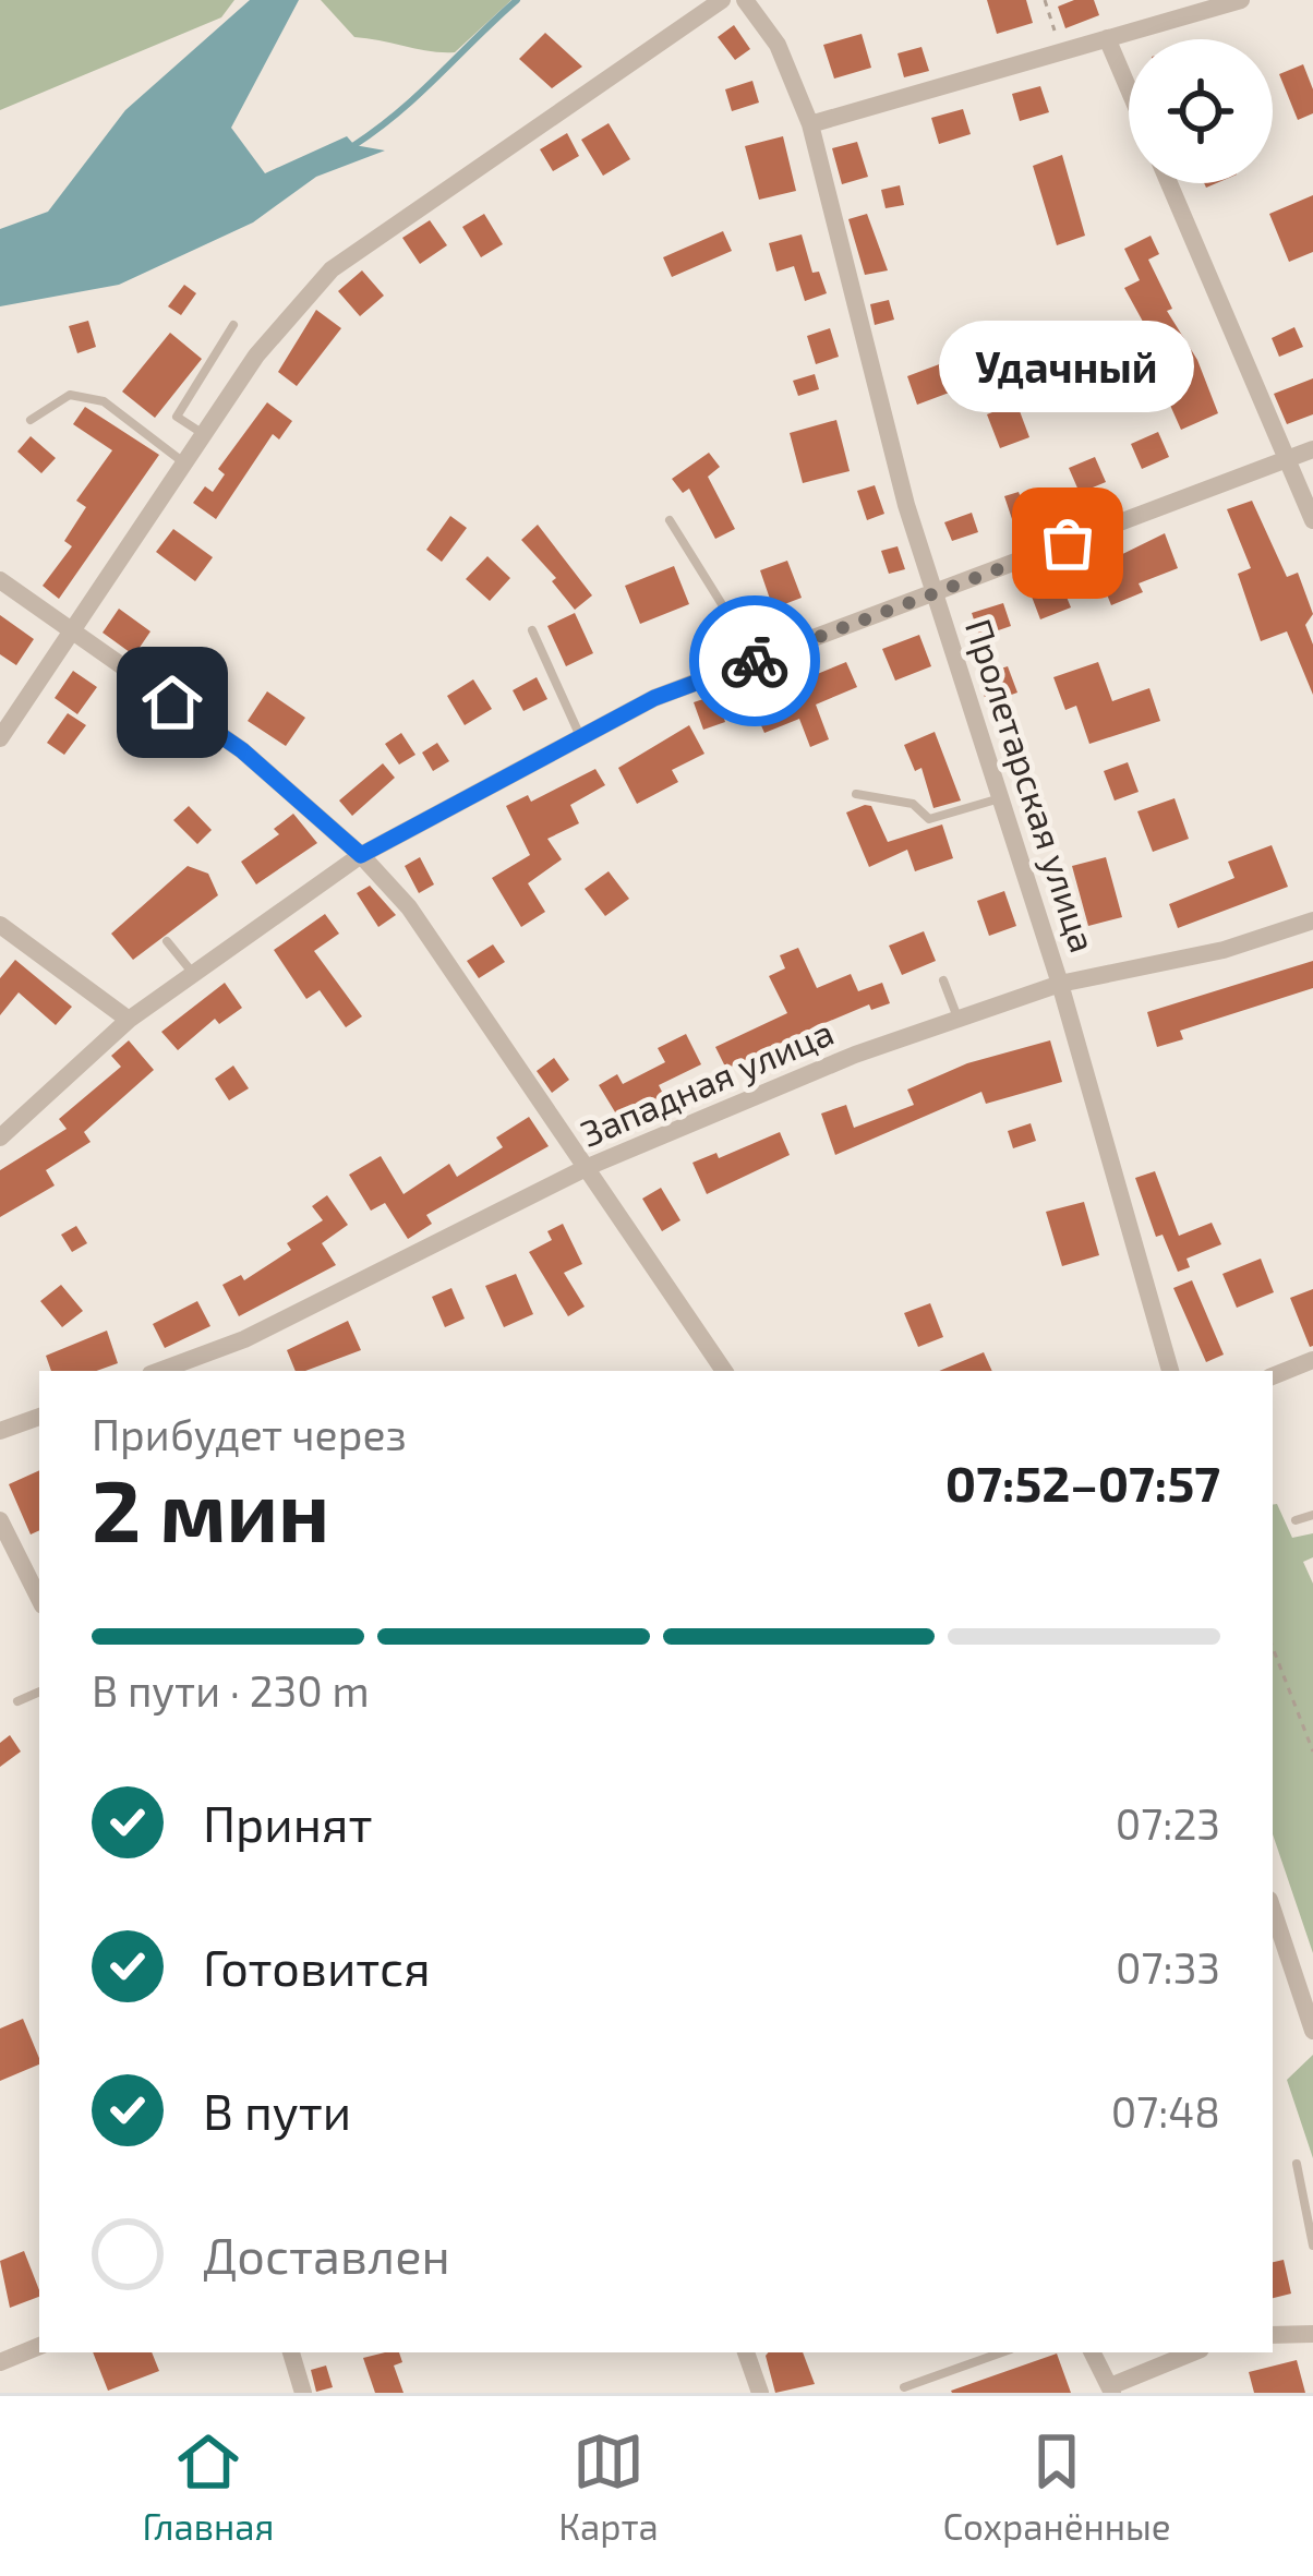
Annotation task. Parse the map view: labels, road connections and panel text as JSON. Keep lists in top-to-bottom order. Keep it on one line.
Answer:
{"streets":{"street":["Пролетарская улица","Западная улица"]},"crossings":[["Пролетарская улица","Западная улица"]],"places":["Удачный"],"page":{"bubble":"Удачный","heading":["2 мин","Прибудет через","07:52–07:57"],"bar":"В пути · 230 m","list":[["Принят","07:23"],["Готовится","07:33"],["В пути","07:48"],"Доставлен"],"tabs":["Главная","Карта","Сохранённые"]}}
